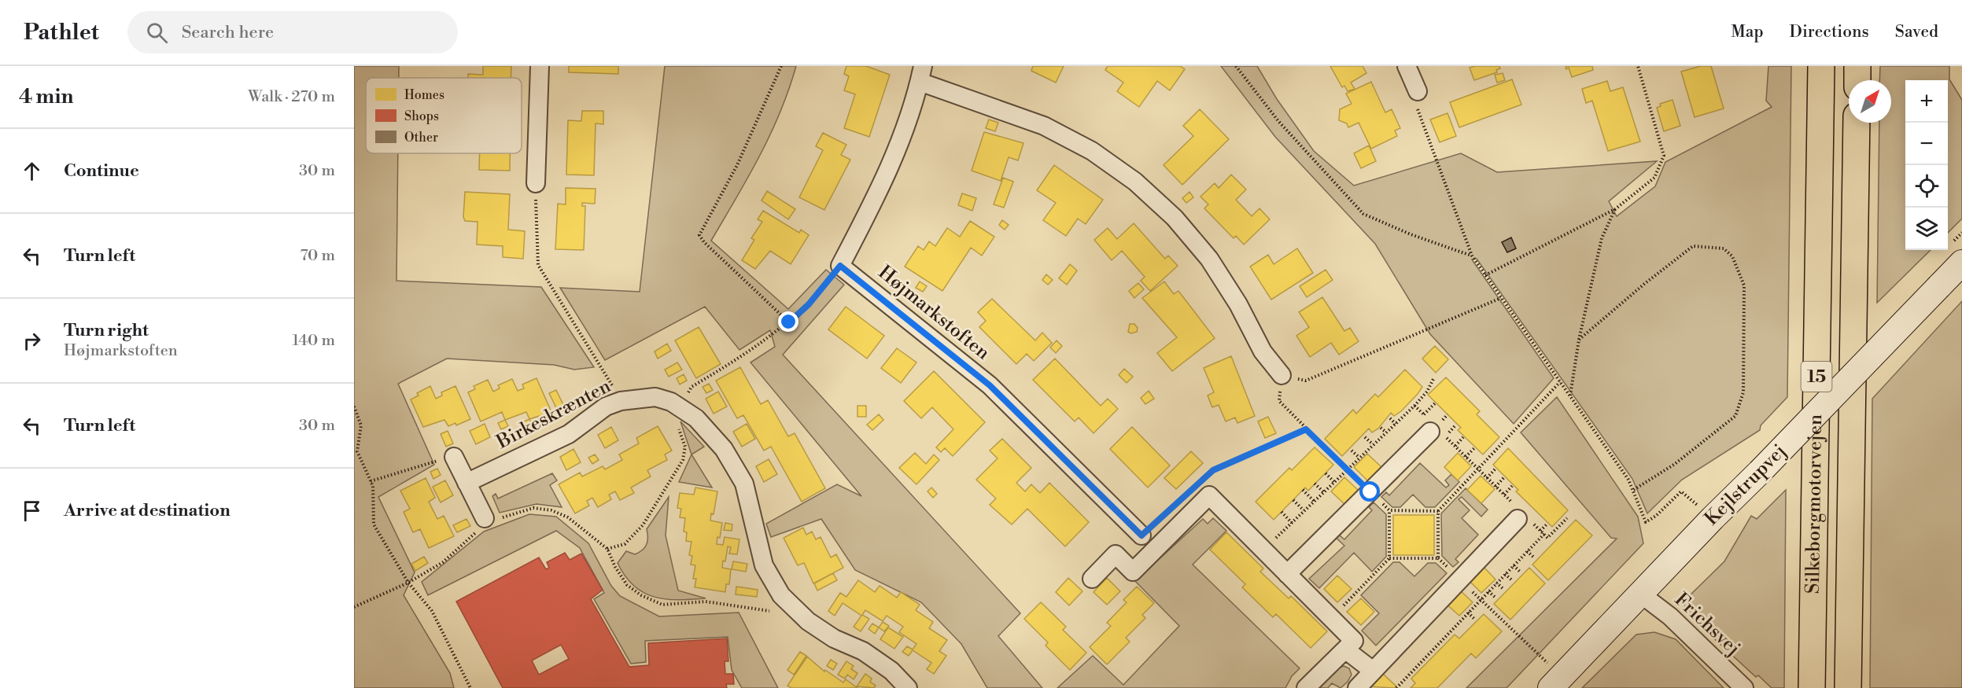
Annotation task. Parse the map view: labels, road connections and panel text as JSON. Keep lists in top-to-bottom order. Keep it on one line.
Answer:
{"streets":{"highway":["15","Silkeborgmotorvejen"],"street":["Højmarkstoften","Birkeskrænten","Kejlstrupvej","Frichsvej"]},"crossings":[["Kejlstrupvej","Frichsvej"]],"legend":["Homes","Shops","Other"],"north":"top right","page":{"header":"Pathlet","search":"Search here","nav":["Map","Directions","Saved"],"heading":["4 min","Walk · 270 m"],"map_buttons":["+","−"],"list":[["Continue","30 m"],["Turn left","70 m"],["Turn right","Højmarkstoften","140 m"],["Turn left","30 m"],"Arrive at destination"]}}
